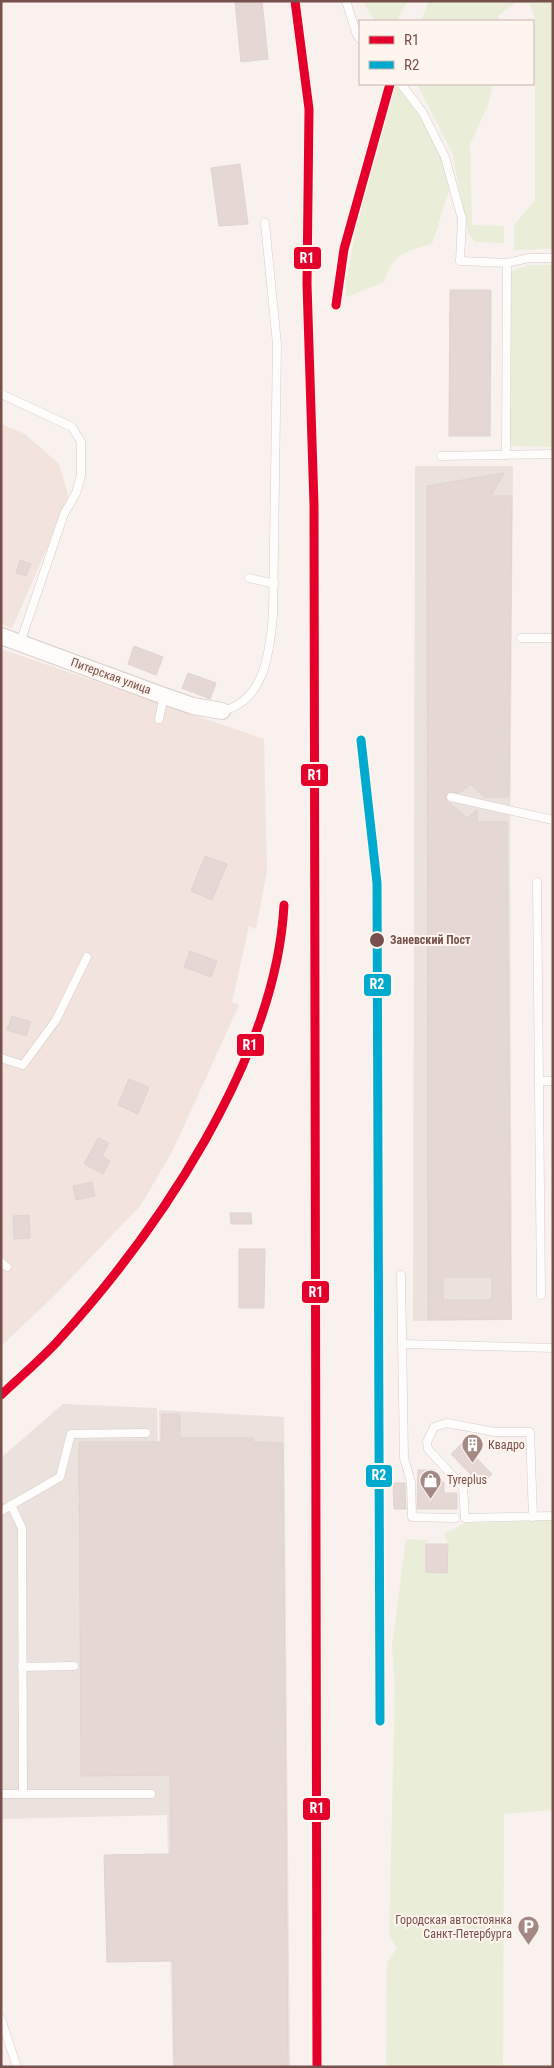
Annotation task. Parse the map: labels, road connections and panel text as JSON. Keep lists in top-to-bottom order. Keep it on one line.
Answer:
{"streets":{"street":["Питерская улица"]},"places":{"other":["Заневский Пост"],"building":["Квадро"],"shop":["Tyreplus"],"parking":["Городская автостоянка Санкт-Петербурга"]},"lines":["transit line R1","transit line R2"],"legend":["R1","R2"]}
